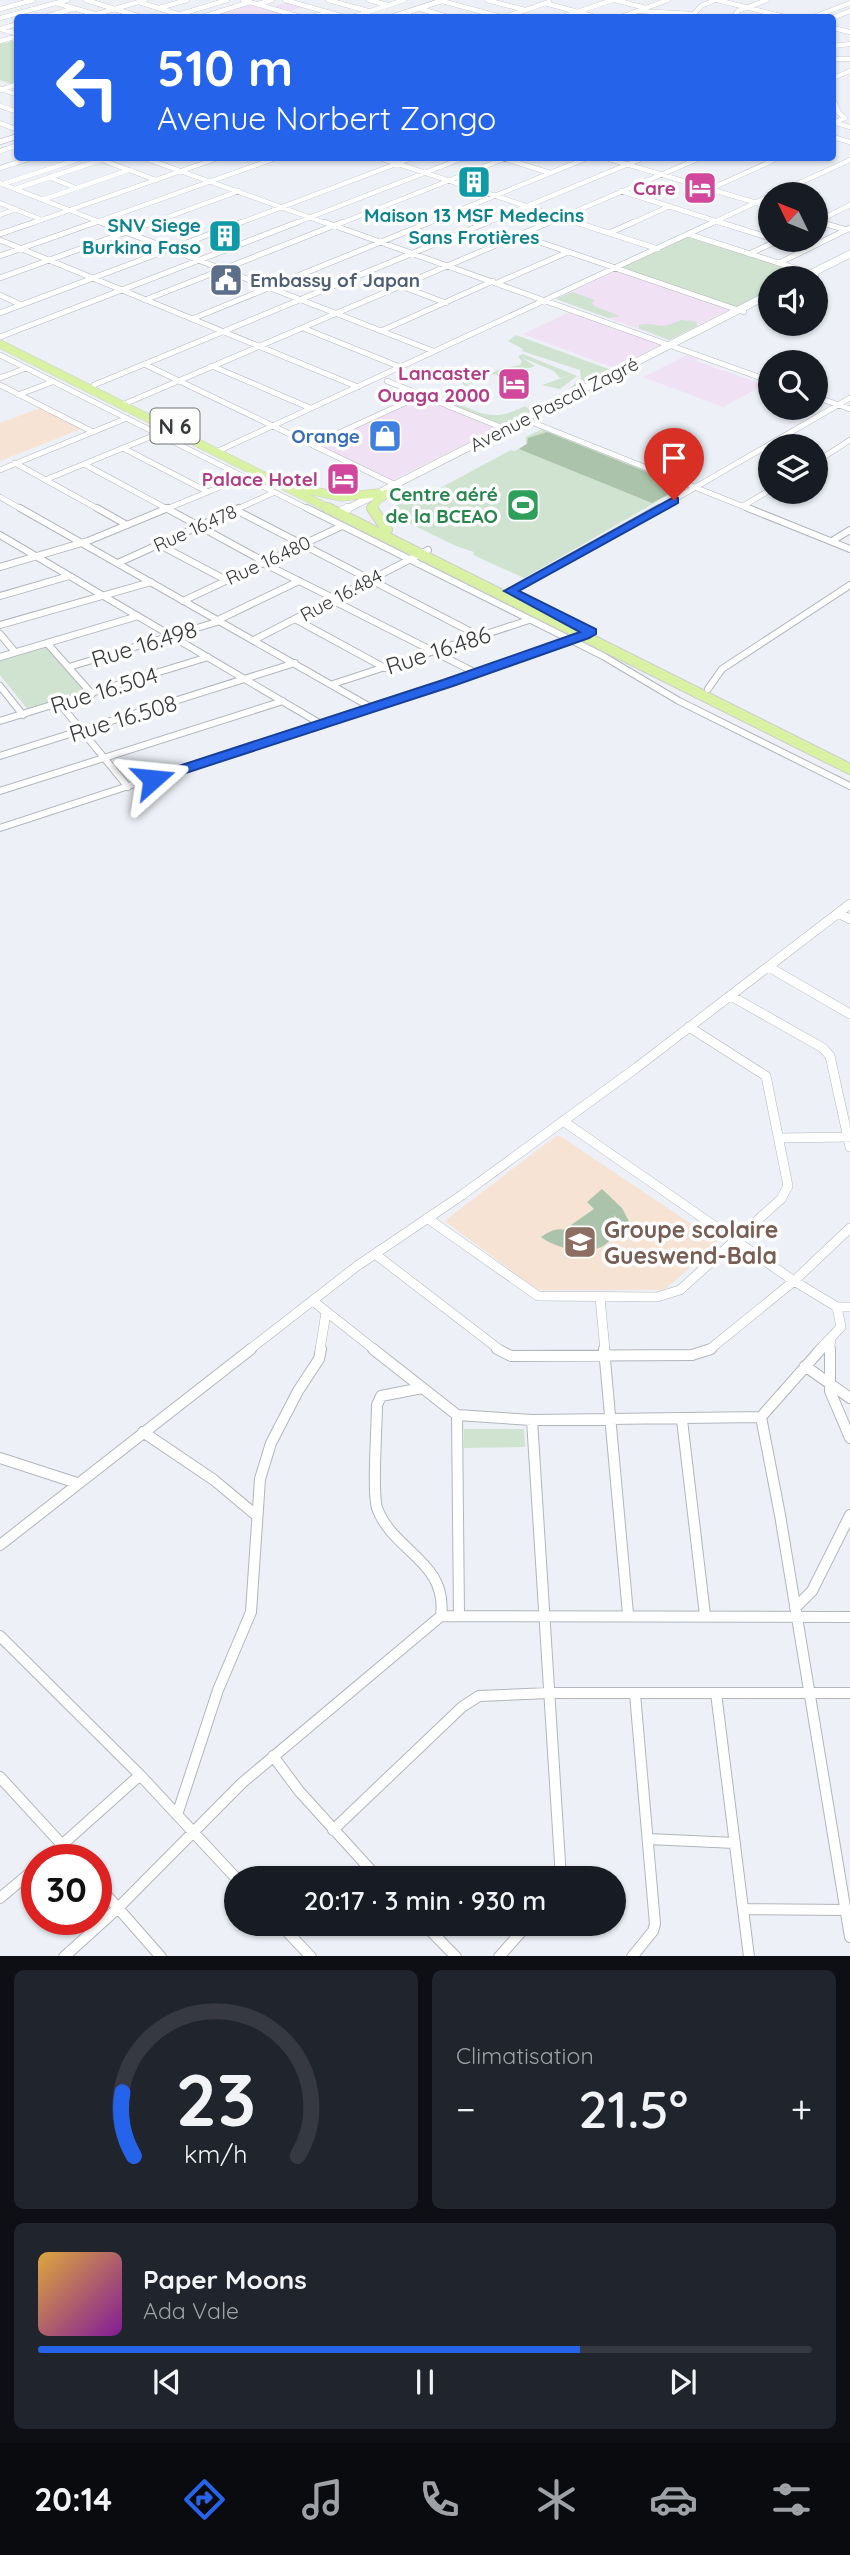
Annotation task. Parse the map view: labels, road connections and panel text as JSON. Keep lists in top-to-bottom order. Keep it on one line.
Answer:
{"streets":{"main road":["Avenue Pascal Zagré","N 6"],"street":["Rue 16.478","Rue 16.480","Rue 16.484","Rue 16.498","Rue 16.486","Rue 16.504","Rue 16.508"]},"crossings":[["Avenue Pascal Zagré","N 6"],["Avenue Pascal Zagré","Rue 16.480"],["N 6","Rue 16.480"],["N 6","Rue 16.484"],["N 6","Rue 16.486"]],"places":{"building":["Maison 13 MSF Medecins Sans Frotières","SNV Siege Burkina Faso"],"hotel":["Care","Lancaster Ouaga 2000","Palace Hotel"],"public building":["Embassy of Japan"],"shop":["Orange"],"sports":["Centre aéré de la BCEAO"],"school or university":["Groupe scolaire Gueswend-Bala"]},"north":"top left","page":{"turn":["510 m","Avenue Norbert Zongo"],"limit":"30","trip":"20:17 · 3 min · 930 m","tile":"Climatisation","heat":["−","21.5°","+"],"song":["Paper Moons","Ada Vale"],"tabs":"20:14","gauge":["23","km/h"]}}
